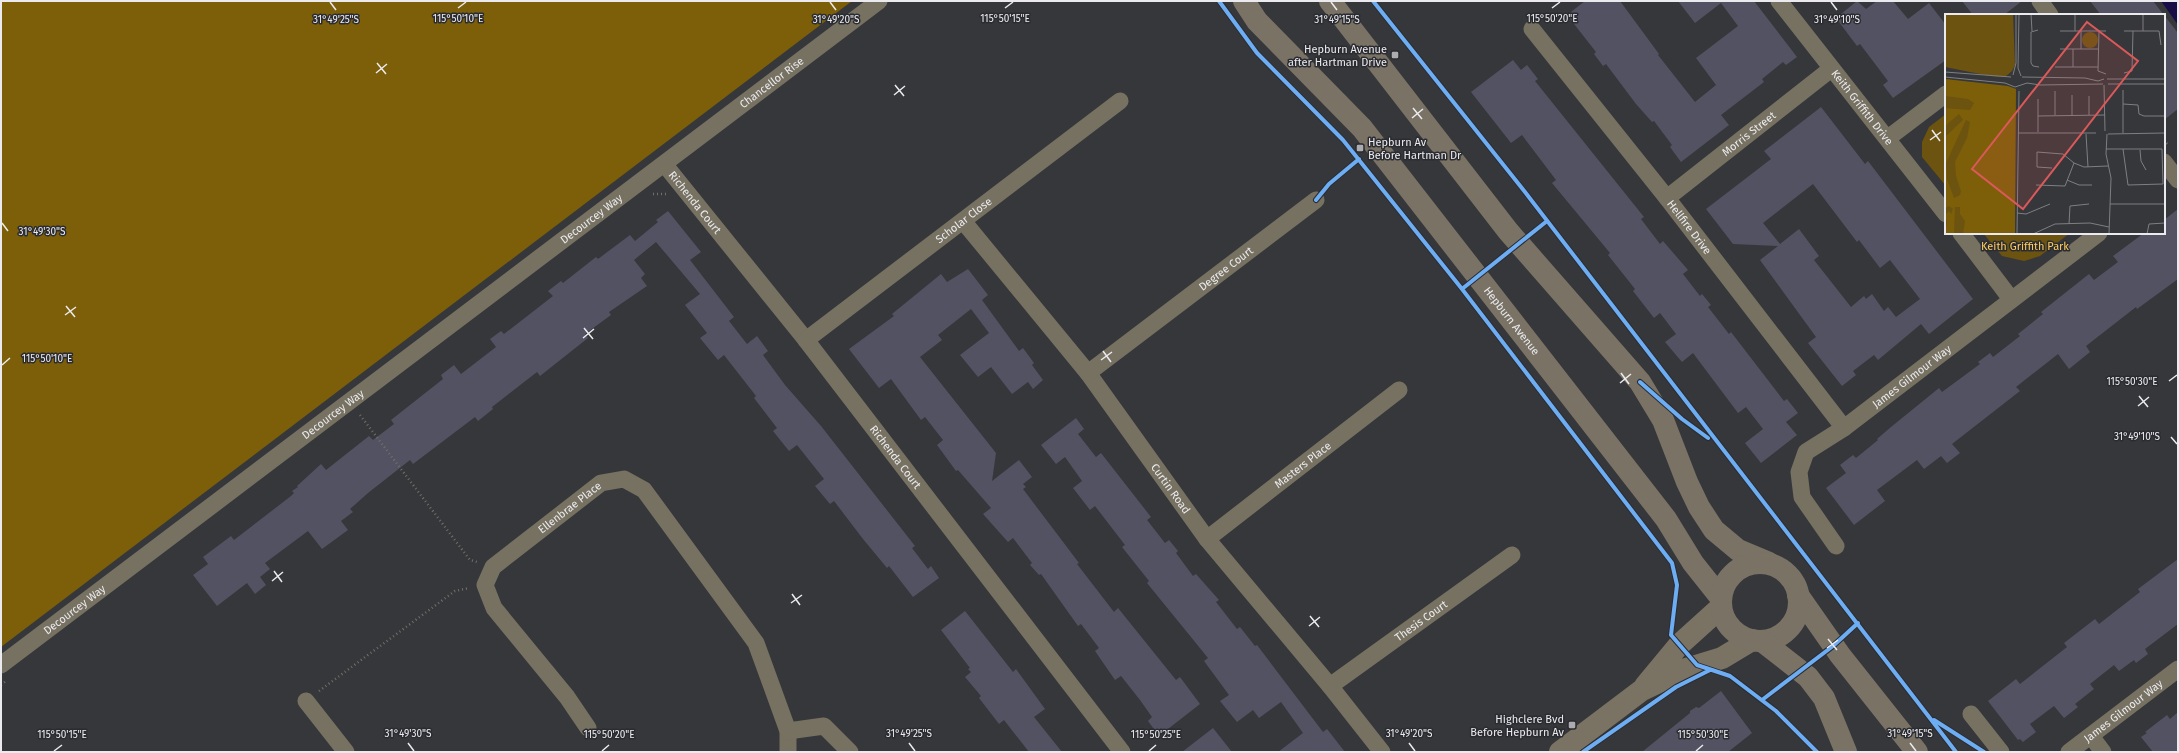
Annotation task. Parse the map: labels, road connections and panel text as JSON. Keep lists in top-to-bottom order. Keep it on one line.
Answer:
{"streets":{"main road":["Hepburn Avenue"],"street":["Chancellor Rise","Keith Griffith Drive","Morris Street","Richenda Court","Decourcey Way","Scholar Close","Hellfire Drive","Degree Court","James Gilmour Way","Masters Place","Curtin Road","Ellenbrae Place","Thesis Court"]},"crossings":[["Chancellor Rise","Richenda Court"],["Chancellor Rise","Decourcey Way"],["Keith Griffith Drive","Morris Street"],["Morris Street","Hellfire Drive"],["Richenda Court","Decourcey Way"],["Richenda Court","Scholar Close"],["Scholar Close","Curtin Road"],["Hellfire Drive","James Gilmour Way"],["Degree Court","Curtin Road"],["Masters Place","Curtin Road"],["Curtin Road","Thesis Court"]],"parks":["Keith Griffith Park"],"places":{"transit":["Hepburn Avenue after Hartman Drive","Hepburn Av Before Hartman Dr","Highclere Bvd Before Hepburn Av"]},"coordinates":["115°50'10\"E","115°50'15\"E","115°50'20\"E","31°49'25\"S","31°49'20\"S","31°49'15\"S","31°49'10\"S","31°49'30\"S","115°50'30\"E","115°50'25\"E"]}
